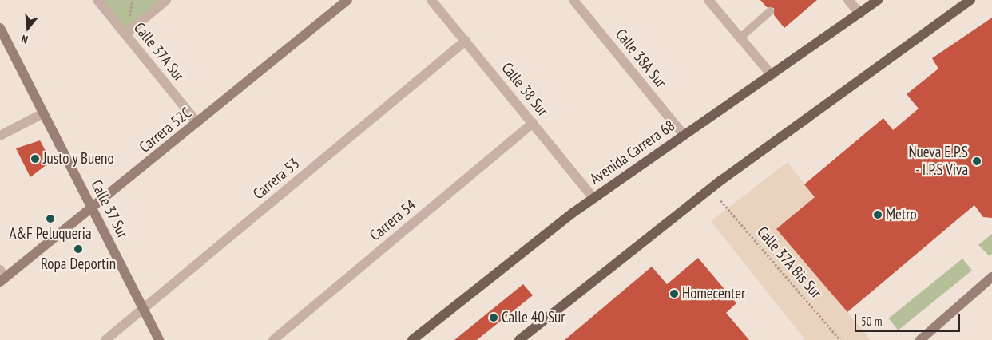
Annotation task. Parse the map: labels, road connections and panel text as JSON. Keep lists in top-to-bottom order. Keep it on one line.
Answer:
{"streets":{"main road":["Avenida Carrera 68"],"street":["Calle 37A Sur","Calle 38A Sur","Calle 38 Sur","Carrera 52C","Carrera 53","Calle 37 Sur","Carrera 54"],"path":["Calle 37A Bis Sur"]},"crossings":[["Calle 37A Sur","Carrera 52C"],["Calle 38A Sur","Avenida Carrera 68"],["Calle 38 Sur","Avenida Carrera 68"],["Calle 38 Sur","Carrera 53"],["Calle 38 Sur","Carrera 54"],["Carrera 52C","Calle 37 Sur"],["Carrera 53","Calle 37 Sur"]],"places":["Justo y Bueno","Nueva E.P.S - I.P.S Viva","Metro","A&F Peluqueria","Ropa Deportin","Homecenter","Calle 40 Sur"],"scale_bar":"50 m","north":"bottom"}
